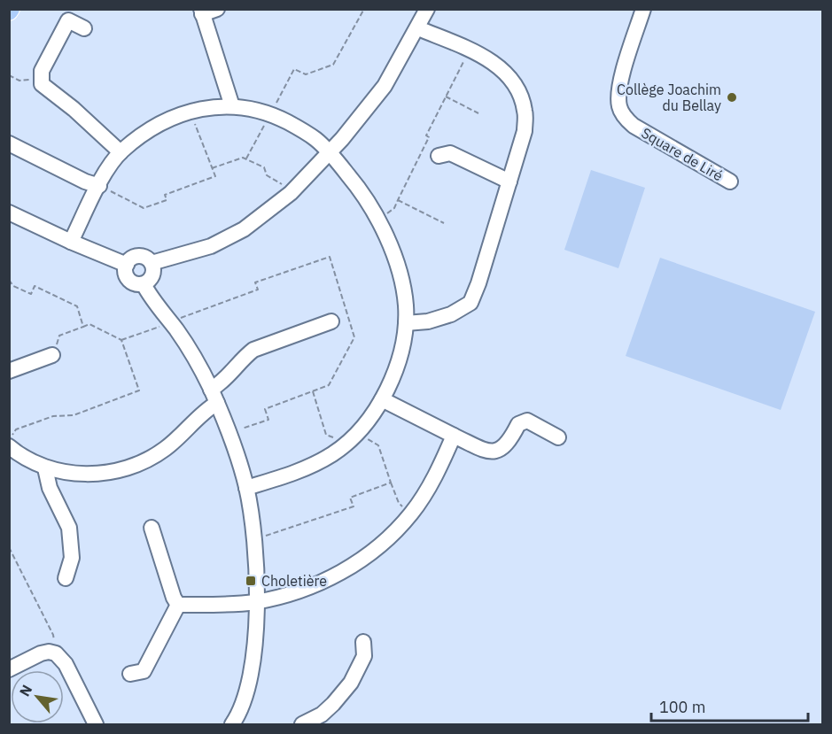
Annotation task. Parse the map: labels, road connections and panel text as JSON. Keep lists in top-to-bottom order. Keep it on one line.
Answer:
{"streets":{"street":["Square de Liré"]},"places":{"other":["Collège Joachim du Bellay"],"transit":["Choletière"]},"scale_bar":"100 m","north":"top left"}
